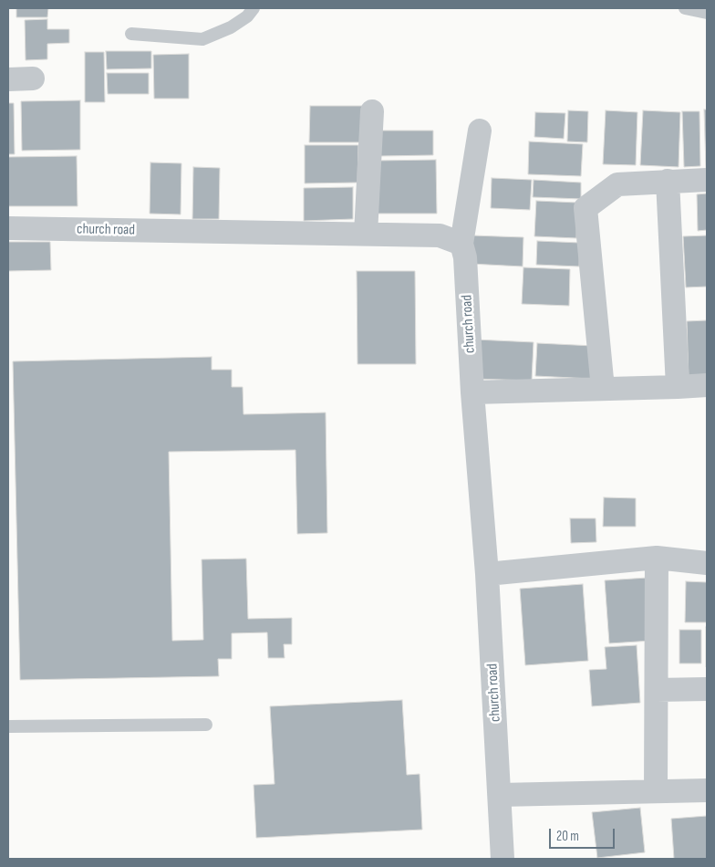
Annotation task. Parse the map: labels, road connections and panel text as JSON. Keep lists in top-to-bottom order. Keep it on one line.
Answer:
{"streets":{"street":["church road"]},"scale_bar":"20 m"}
